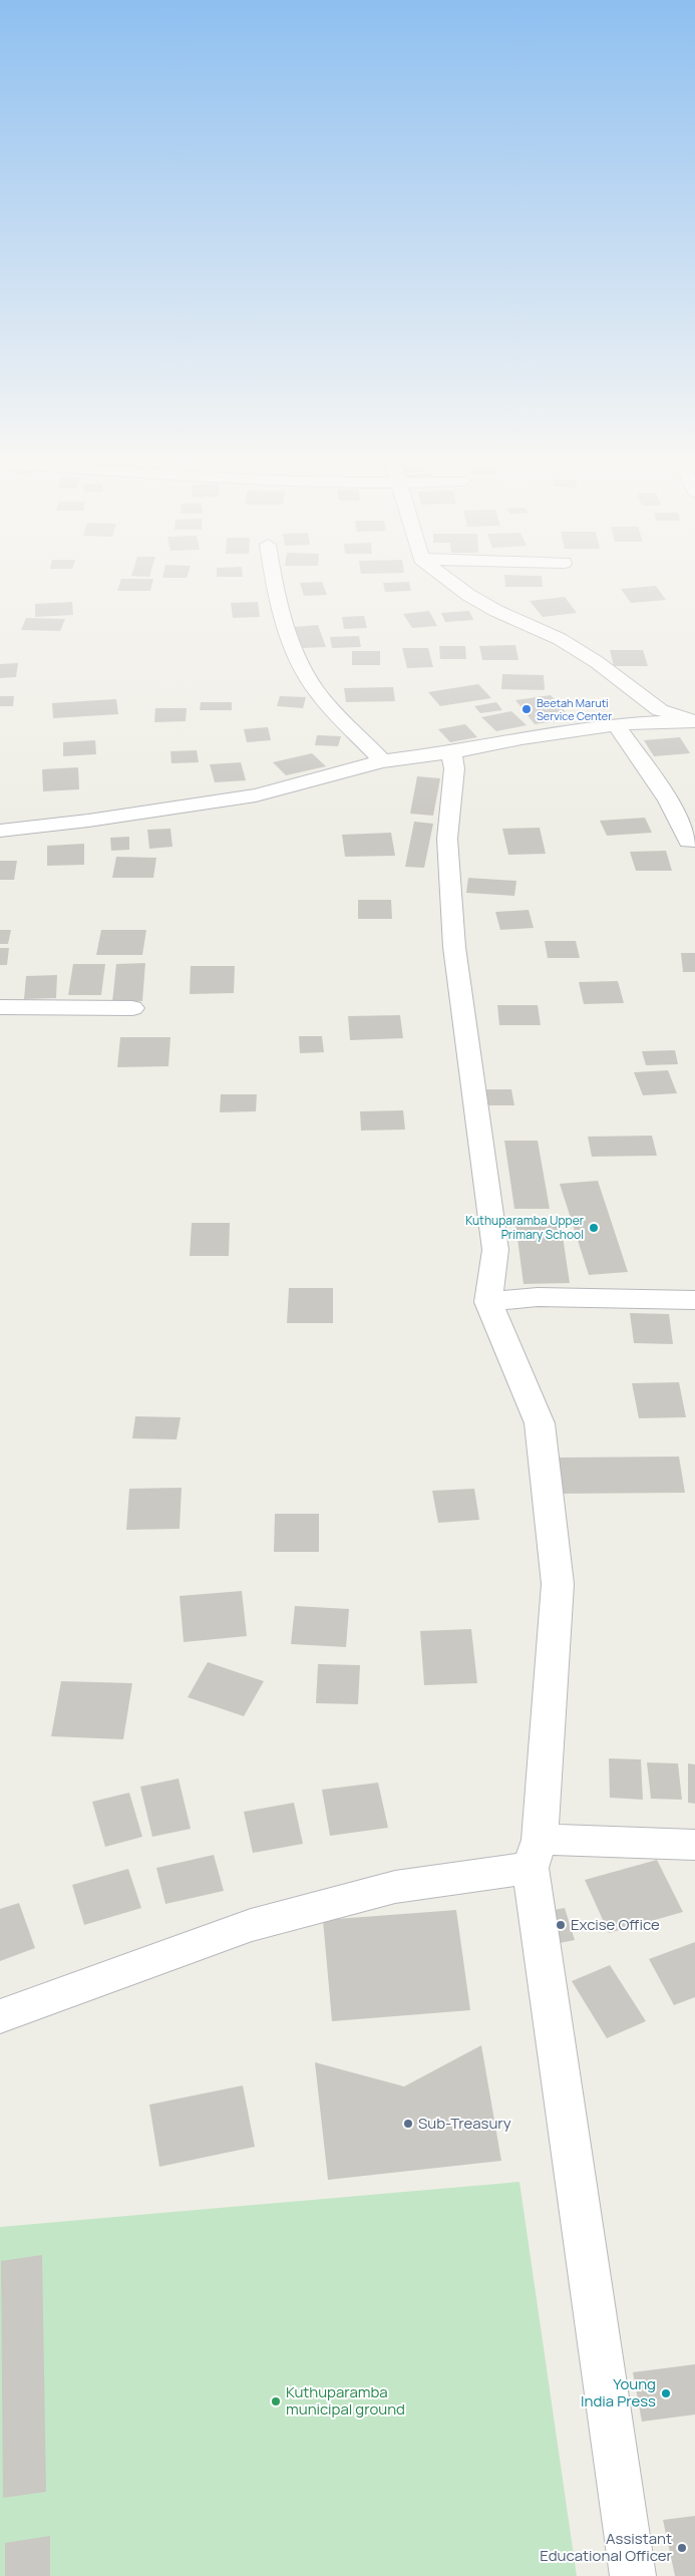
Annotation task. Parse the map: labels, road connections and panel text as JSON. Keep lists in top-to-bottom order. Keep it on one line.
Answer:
{"places":["Beetah Maruti Service Center","Kuthuparamba Upper Primary School","Excise Office","Sub-Treasury","Young India Press","Kuthuparamba municipal ground","Assistant Educational Officer"]}
